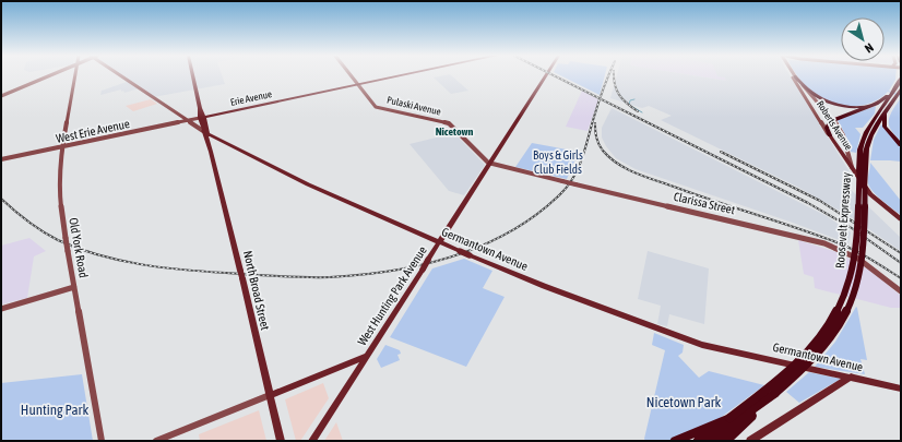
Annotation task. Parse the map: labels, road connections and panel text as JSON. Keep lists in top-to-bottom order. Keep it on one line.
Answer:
{"streets":{"highway":["Roosevelt Expressway"],"main road":["Erie Avenue","Roberts Avenue","Germantown Avenue","North Broad Street","West Hunting Park Avenue"],"street":["Pulaski Avenue","West Erie Avenue","Clarissa Street","Old York Road"]},"crossings":[["Erie Avenue","Pulaski Avenue"],["Erie Avenue","West Erie Avenue"],["Erie Avenue","Germantown Avenue"],["Erie Avenue","North Broad Street"],["Pulaski Avenue","Clarissa Street"],["Pulaski Avenue","West Hunting Park Avenue"],["West Erie Avenue","Old York Road"],["West Erie Avenue","Germantown Avenue"],["Clarissa Street","West Hunting Park Avenue"],["Germantown Avenue","North Broad Street"],["Germantown Avenue","West Hunting Park Avenue"],["North Broad Street","West Hunting Park Avenue"]],"districts":["Nicetown"],"parks":["Boys & Girls Club Fields","Nicetown Park","Hunting Park"],"north":"bottom right"}
